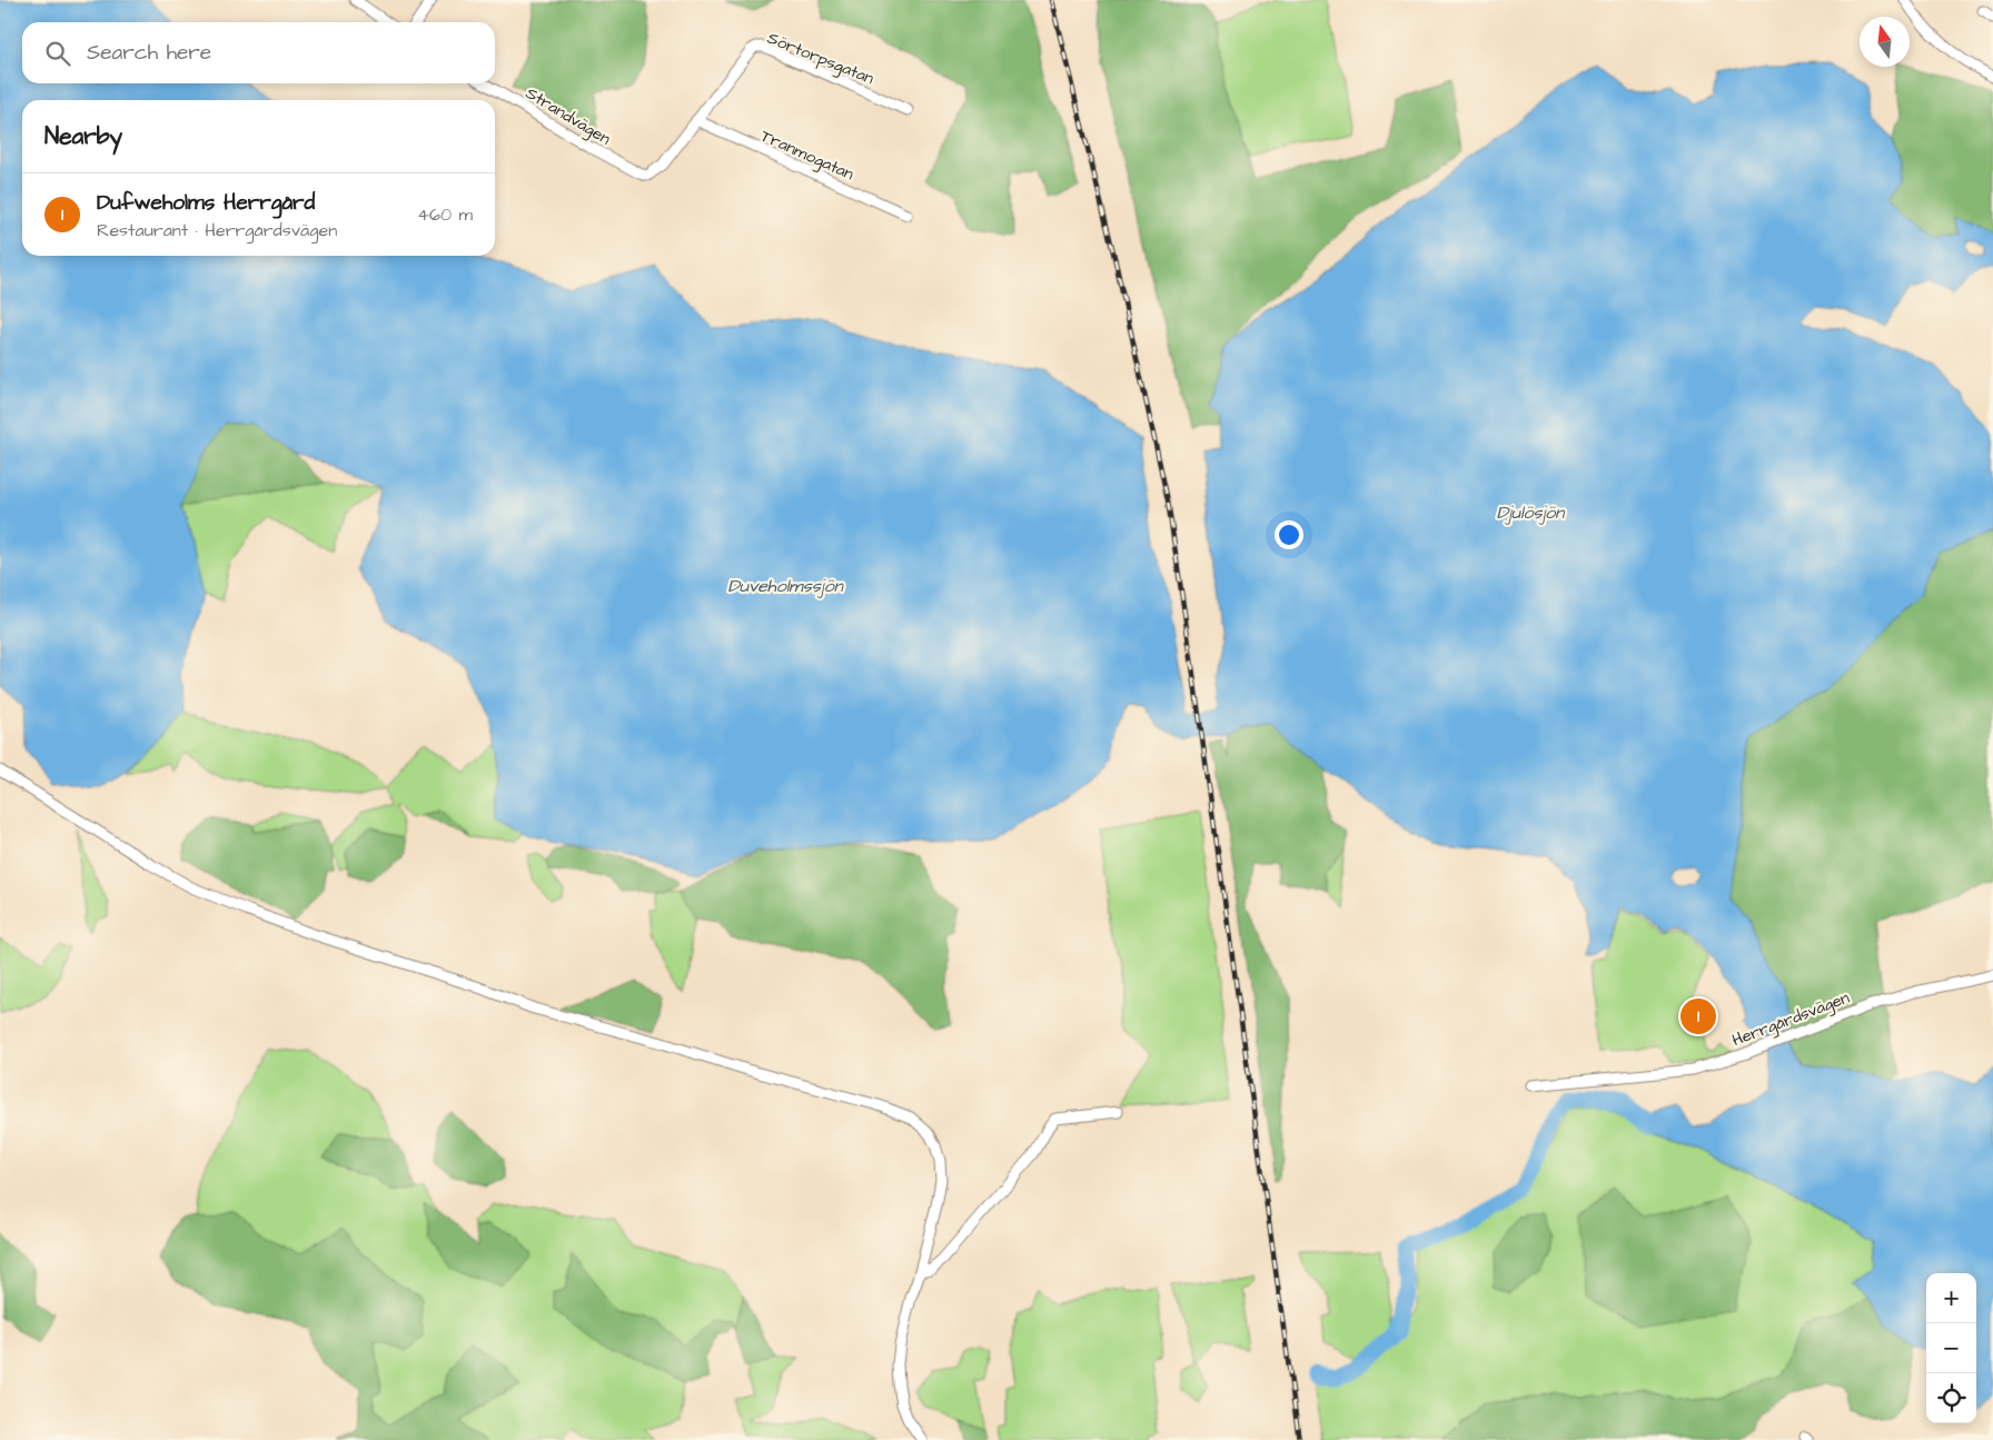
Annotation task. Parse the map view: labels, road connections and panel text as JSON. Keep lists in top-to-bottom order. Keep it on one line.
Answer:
{"streets":{"street":["Sörtorpsgatan","Strandvägen","Tranmogatan","Herrgårdsvägen"]},"crossings":[["Sörtorpsgatan","Strandvägen"],["Sörtorpsgatan","Tranmogatan"]],"water":["Djulösjön","Duveholmssjön"],"north":"top","page":{"search":"Search here","heading":"Nearby","list":[{"mark":"1","name":"Dufweholms Herrgård","note":"Restaurant · Herrgårdsvägen","value":"460 m"}],"pins":"1","map_buttons":["+","−"]}}
